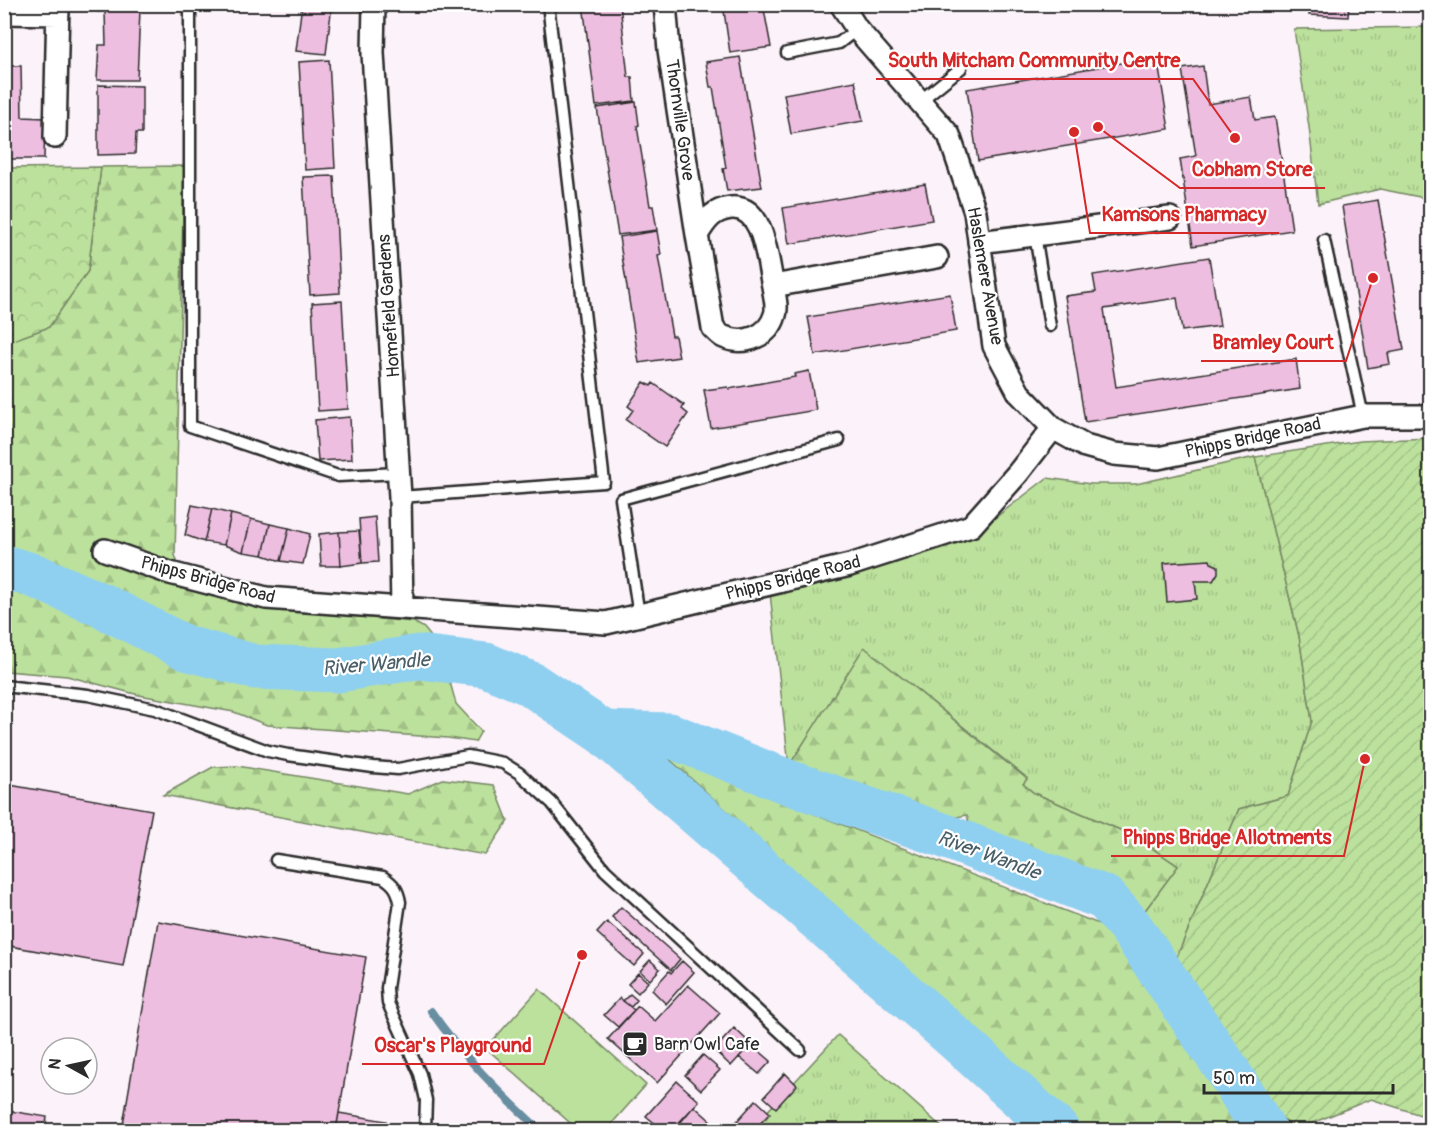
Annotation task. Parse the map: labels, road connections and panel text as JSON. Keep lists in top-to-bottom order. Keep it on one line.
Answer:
{"streets":{"street":["Thornville Grove","Haslemere Avenue","Homefield Gardens","Phipps Bridge Road"]},"crossings":[["Haslemere Avenue","Phipps Bridge Road"],["Homefield Gardens","Phipps Bridge Road"]],"water":["River Wandle"],"places":{"other":["Cobham Store","Kamsons Pharmacy","South Mitcham Community Centre","Bramley Court","Phipps Bridge Allotments","Oscar's Playground"],"cafe":["Barn Owl Cafe"]},"scale_bar":"50 m","north":"left"}
